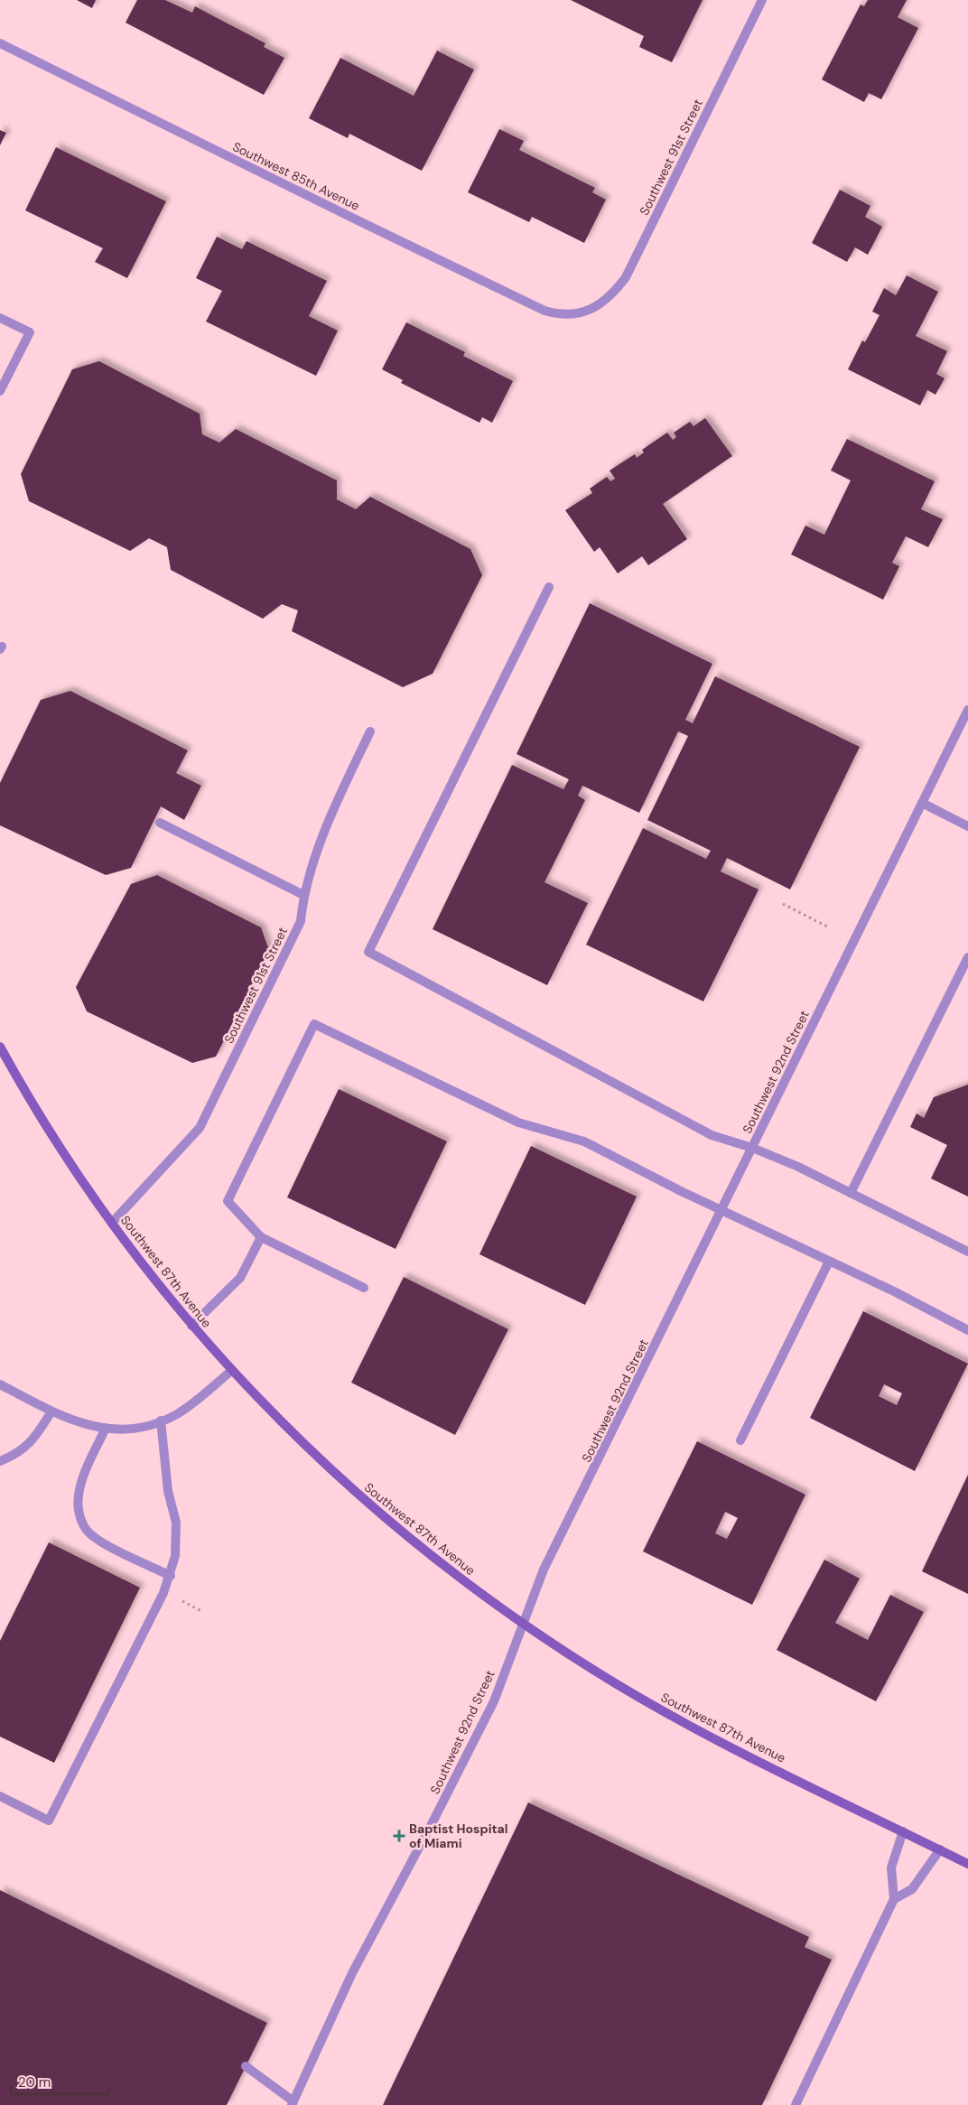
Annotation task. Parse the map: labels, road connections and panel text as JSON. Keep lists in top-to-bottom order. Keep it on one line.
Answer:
{"streets":{"main road":["Southwest 87th Avenue"],"street":["Southwest 91st Street","Southwest 85th Avenue","Southwest 92nd Street"]},"crossings":[["Southwest 91st Street","Southwest 85th Avenue"],["Southwest 91st Street","Southwest 87th Avenue"],["Southwest 92nd Street","Southwest 87th Avenue"]],"places":{"health":["Baptist Hospital of Miami"]},"scale_bar":"20 m"}
